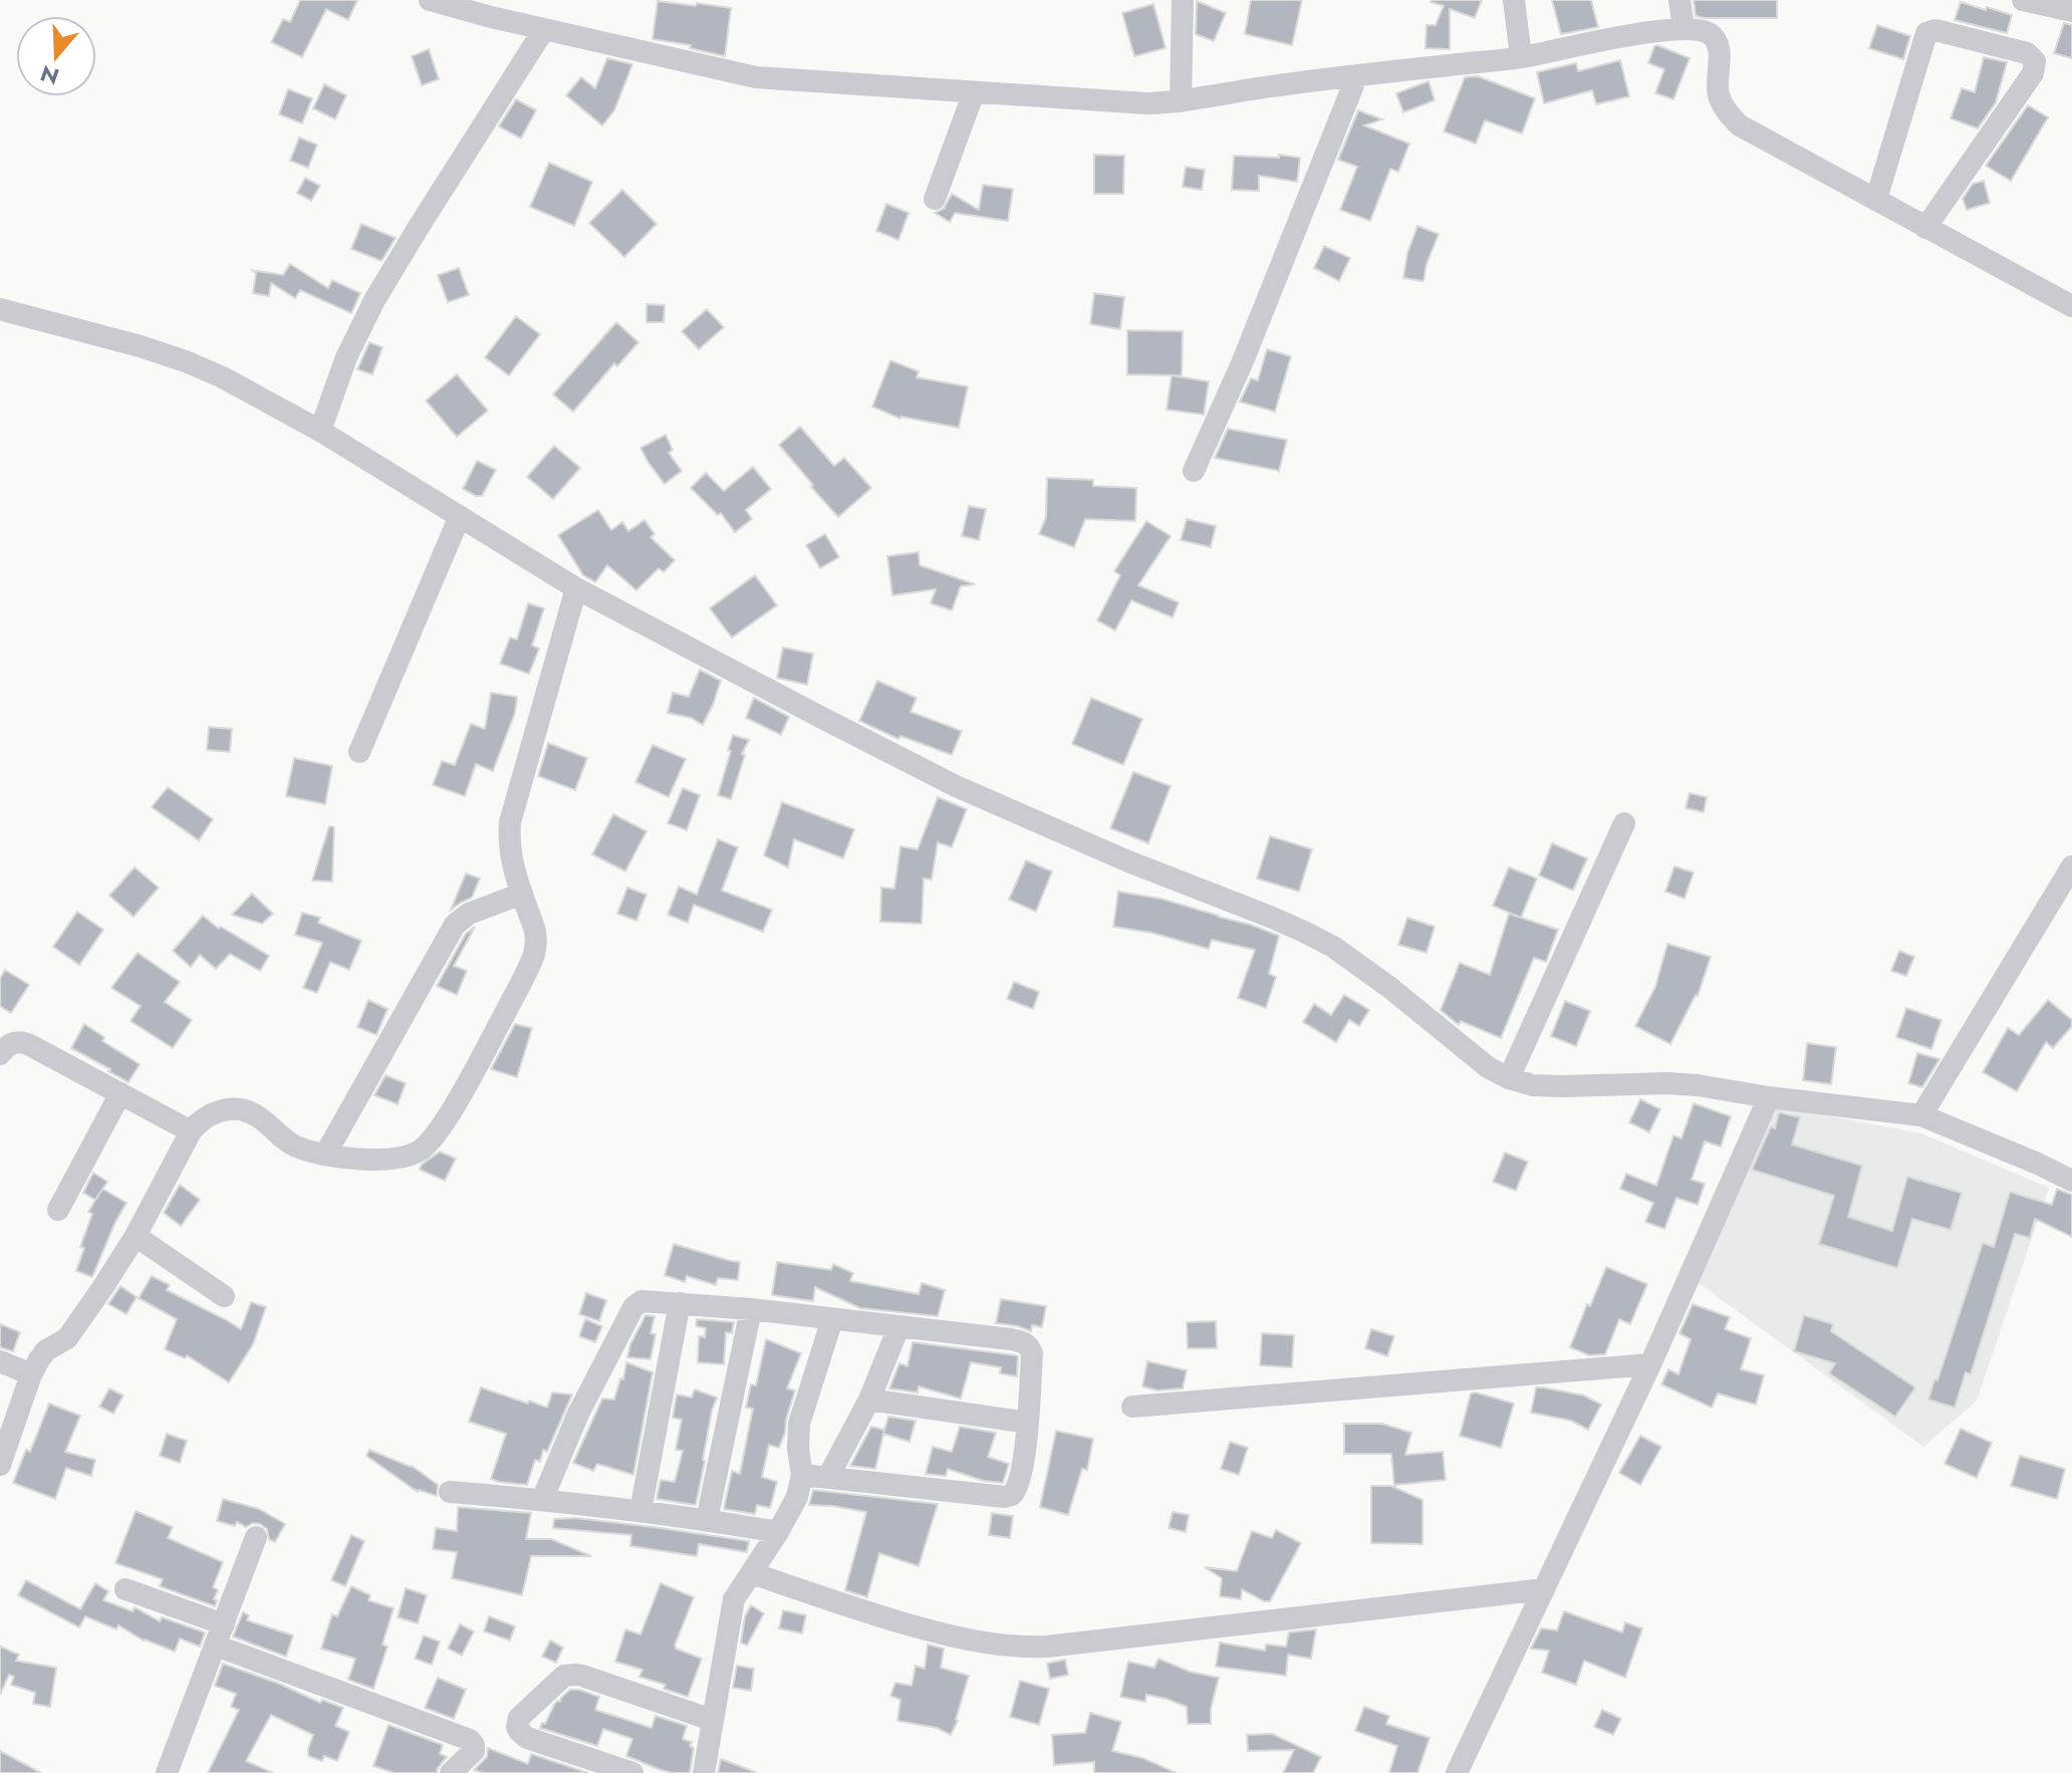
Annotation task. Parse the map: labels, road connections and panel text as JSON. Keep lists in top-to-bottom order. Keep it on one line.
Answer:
{"north":"bottom"}
